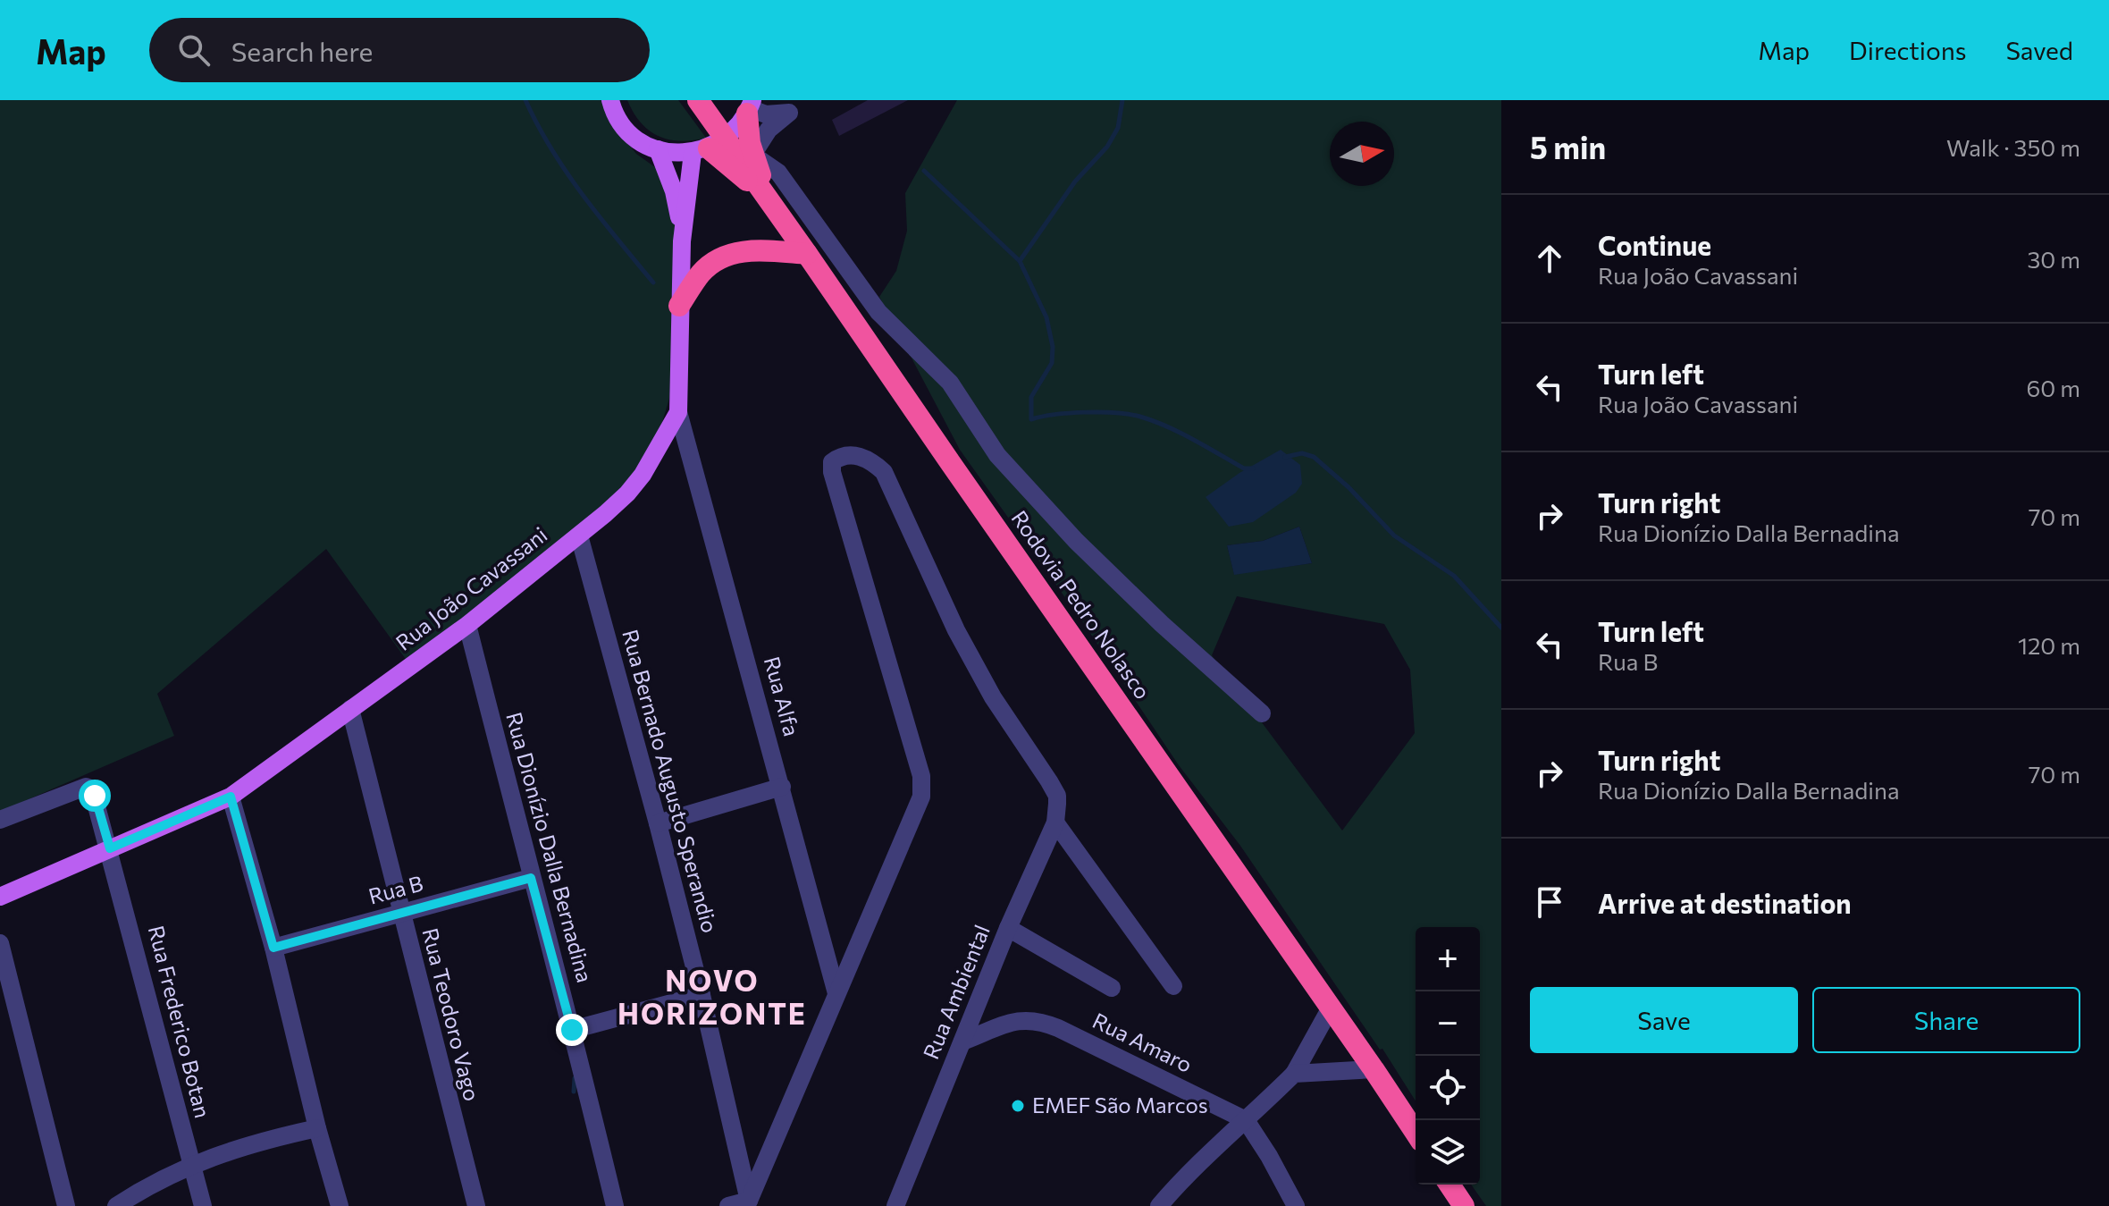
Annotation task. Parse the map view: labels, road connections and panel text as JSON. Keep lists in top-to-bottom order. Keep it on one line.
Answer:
{"streets":{"highway":["Rodovia Pedro Nolasco"],"main road":["Rua João Cavassani"],"street":["Rua Alfa","Rua Bernado Augusto Sperandio","Rua Dionízio Dalla Bernadina","Rua B","Rua Ambiental","Rua Teodoro Vago","Rua Frederico Botan","Rua Amaro"]},"crossings":[["Rua João Cavassani","Rua Alfa"],["Rua João Cavassani","Rua Bernado Augusto Sperandio"],["Rua João Cavassani","Rua Dionízio Dalla Bernadina"],["Rua João Cavassani","Rua Teodoro Vago"],["Rua João Cavassani","Rua Frederico Botan"],["Rua Alfa","Rua Ambiental"],["Rua Dionízio Dalla Bernadina","Rua B"],["Rua B","Rua Teodoro Vago"],["Rua Ambiental","Rua Amaro"]],"districts":["NOVO HORIZONTE"],"places":["EMEF São Marcos"],"north":"right","page":{"header":"Map","search":"Search here","nav":["Map","Directions","Saved"],"heading":["5 min","Walk · 350 m"],"list":[["Continue","Rua João Cavassani","30 m"],["Turn left","Rua João Cavassani","60 m"],["Turn right","Rua Dionízio Dalla Bernadina","70 m"],["Turn left","Rua B","120 m"],["Turn right","Rua Dionízio Dalla Bernadina","70 m"],"Arrive at destination"],"map_buttons":["+","−"],"buttons":["Save","Share"]}}
